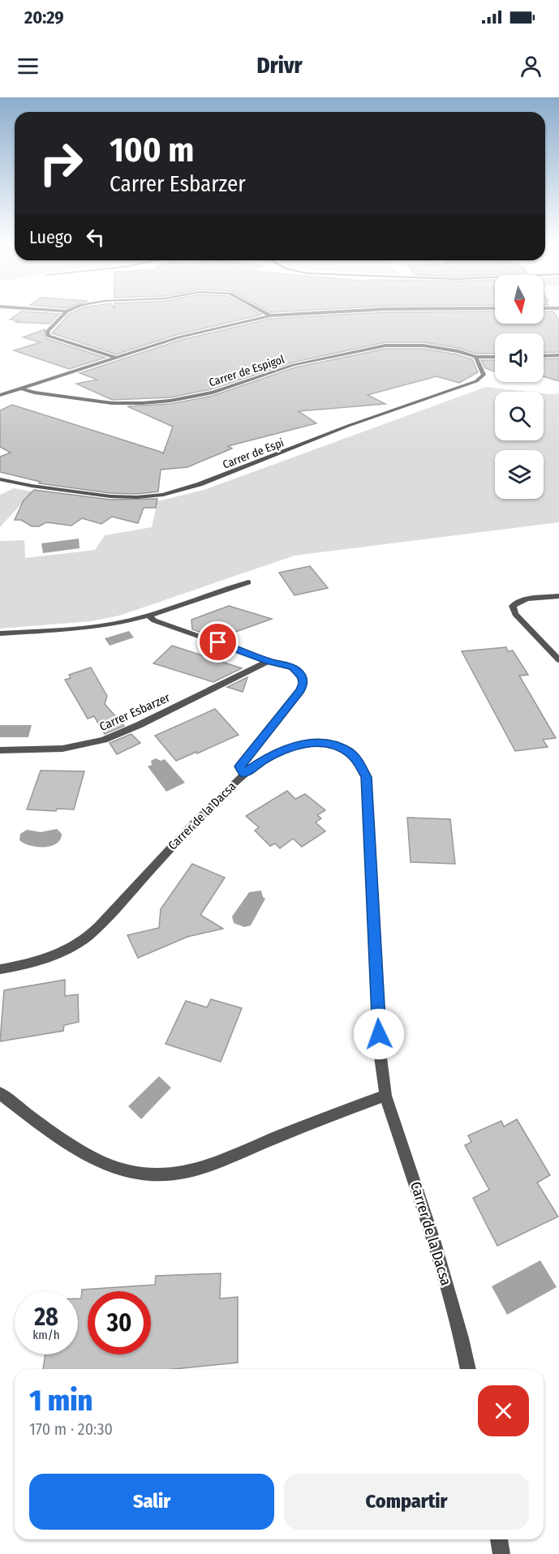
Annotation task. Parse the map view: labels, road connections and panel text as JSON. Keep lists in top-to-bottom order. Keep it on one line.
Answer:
{"streets":{"street":["Carrer de Espigol","Carrer de Espi","Carrer Esbarzer","Carrer de la Dacsa"]},"crossings":[["Carrer de Espigol","Carrer de Espi"]],"north":"bottom","page":{"status":"20:29","header":"Drivr","turn":["100 m","Carrer Esbarzer"],"then":"Luego","speed":"28 km/h","limit":"30","heading":["1 min","170 m · 20:30"],"buttons":["Salir","Compartir"]}}
